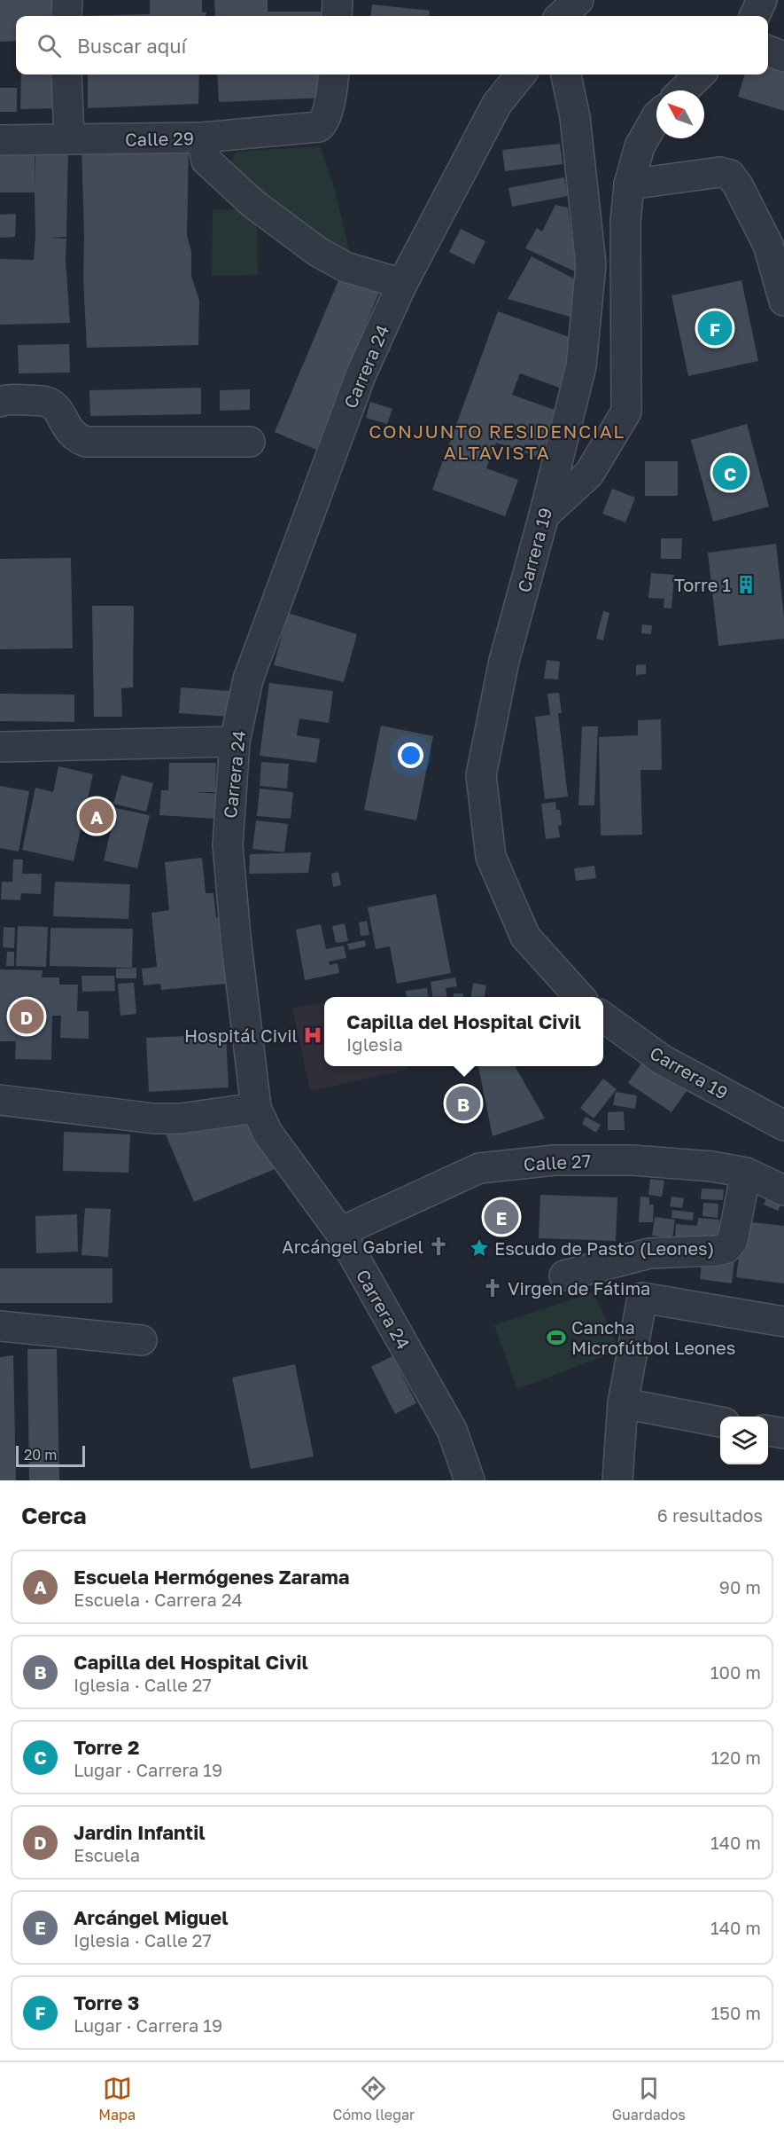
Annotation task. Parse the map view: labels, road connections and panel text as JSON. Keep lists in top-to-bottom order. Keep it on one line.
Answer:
{"streets":{"street":["Calle 29","Carrera 24","Carrera 19","Calle 27"]},"crossings":[["Carrera 24","Calle 27"]],"districts":["CONJUNTO RESIDENCIAL ALTAVISTA"],"places":{"building":["Torre 1"],"hospital":["Hospitál Civil"],"church":["Arcángel Gabriel","Virgen de Fátima"],"place":["Escudo de Pasto (Leones)"],"sports":["Cancha Microfútbol Leones"]},"scale_bar":"20 m","north":"top left","page":{"search":"Buscar aquí","pins":["F","C","A","D","B","E"],"popup":["Capilla del Hospital Civil","Iglesia"],"scale":"20 m","heading":["Cerca","6 resultados"],"list":[{"mark":"A","name":"Escuela Hermógenes Zarama","note":"Escuela · Carrera 24","value":"90 m"},{"mark":"B","name":"Capilla del Hospital Civil","note":"Iglesia · Calle 27","value":"100 m"},{"mark":"C","name":"Torre 2","note":"Lugar · Carrera 19","value":"120 m"},{"mark":"D","name":"Jardin Infantil","note":"Escuela","value":"140 m"},{"mark":"E","name":"Arcángel Miguel","note":"Iglesia · Calle 27","value":"140 m"},{"mark":"F","name":"Torre 3","note":"Lugar · Carrera 19","value":"150 m"}],"nav":["Mapa","Cómo llegar","Guardados"]}}
